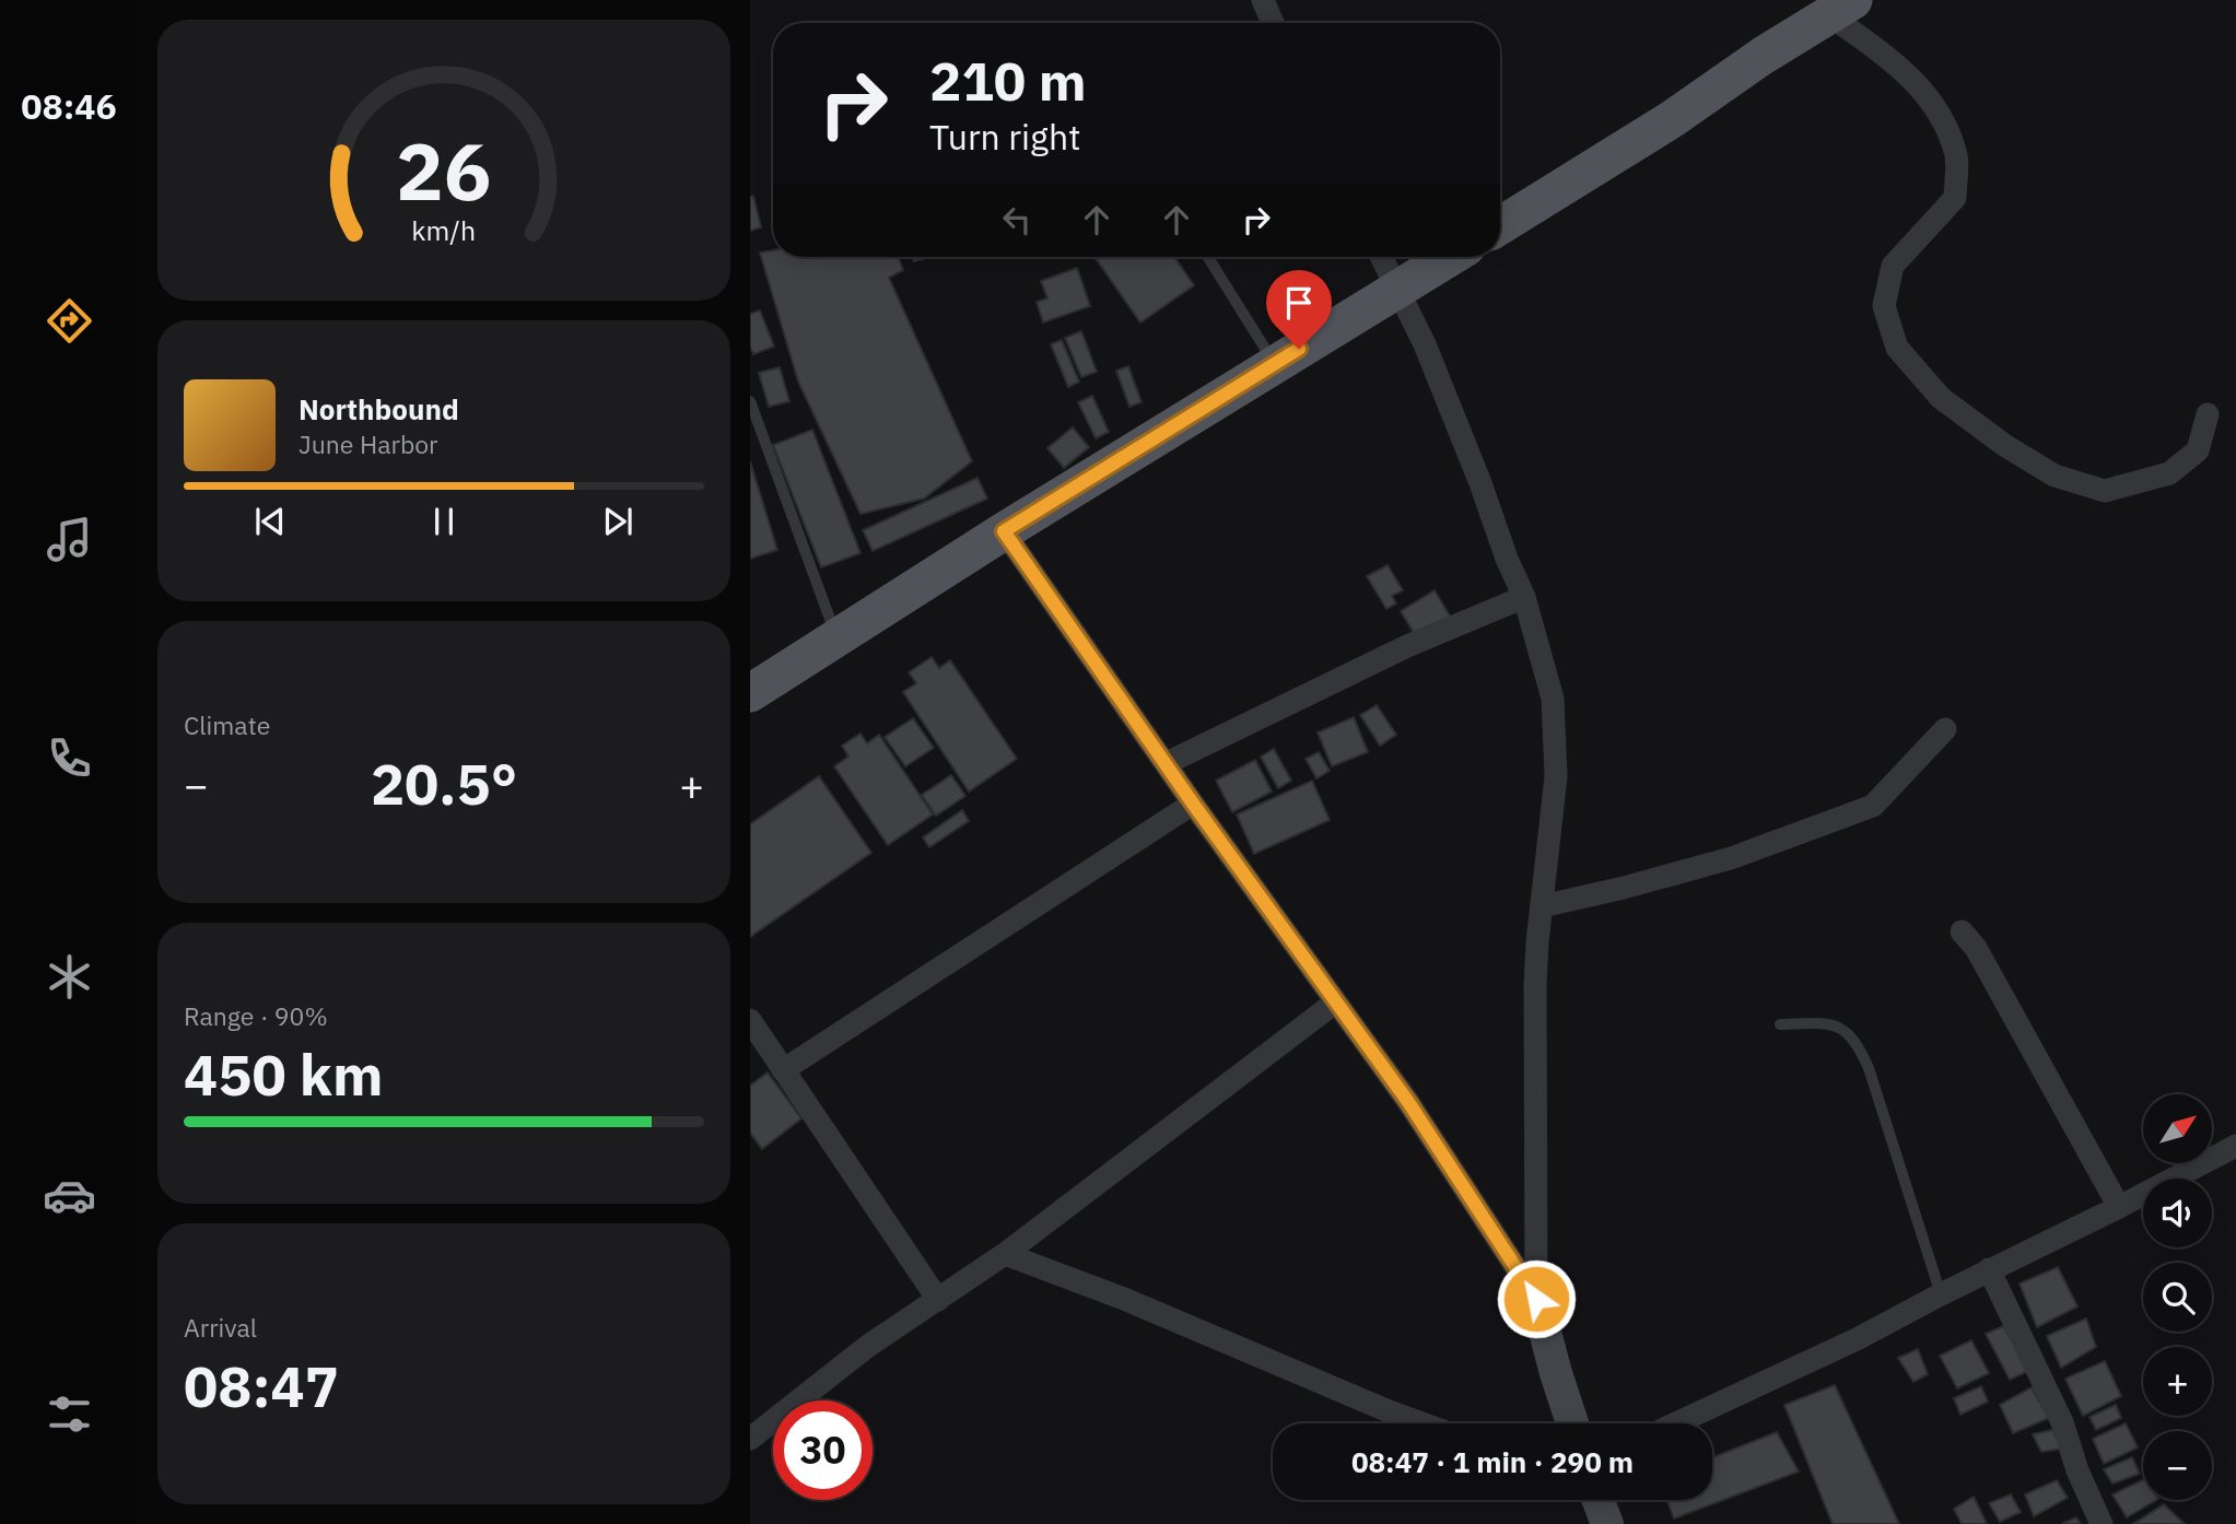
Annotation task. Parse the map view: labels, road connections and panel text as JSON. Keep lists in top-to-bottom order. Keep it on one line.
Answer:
{"north":"top right","page":{"tabs":"08:46","turn":["210 m","Turn right"],"song":["Northbound","June Harbor"],"tile":["Climate",["Range · 90%","450 km"],["Arrival","08:47"]],"heat":["−","20.5°","+"],"map_buttons":["+","−"],"limit":"30","trip":"08:47 · 1 min · 290 m","gauge":["26","km/h"]}}
